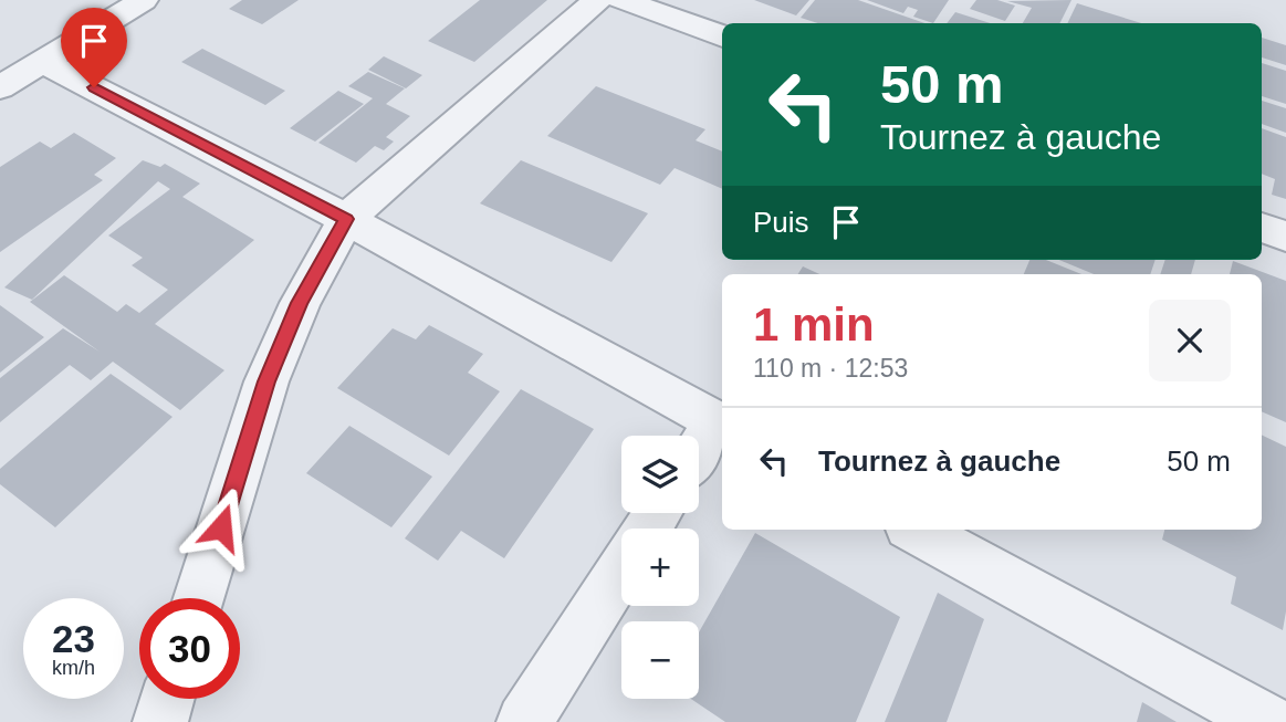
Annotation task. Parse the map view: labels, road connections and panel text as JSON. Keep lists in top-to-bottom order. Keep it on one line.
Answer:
{"page":{"turn":["50 m","Tournez à gauche"],"then":"Puis","heading":["1 min","110 m · 12:53"],"list":[{"name":"Tournez à gauche","value":"50 m"}],"map_buttons":["+","−"],"speed":"23 km/h","limit":"30"}}
